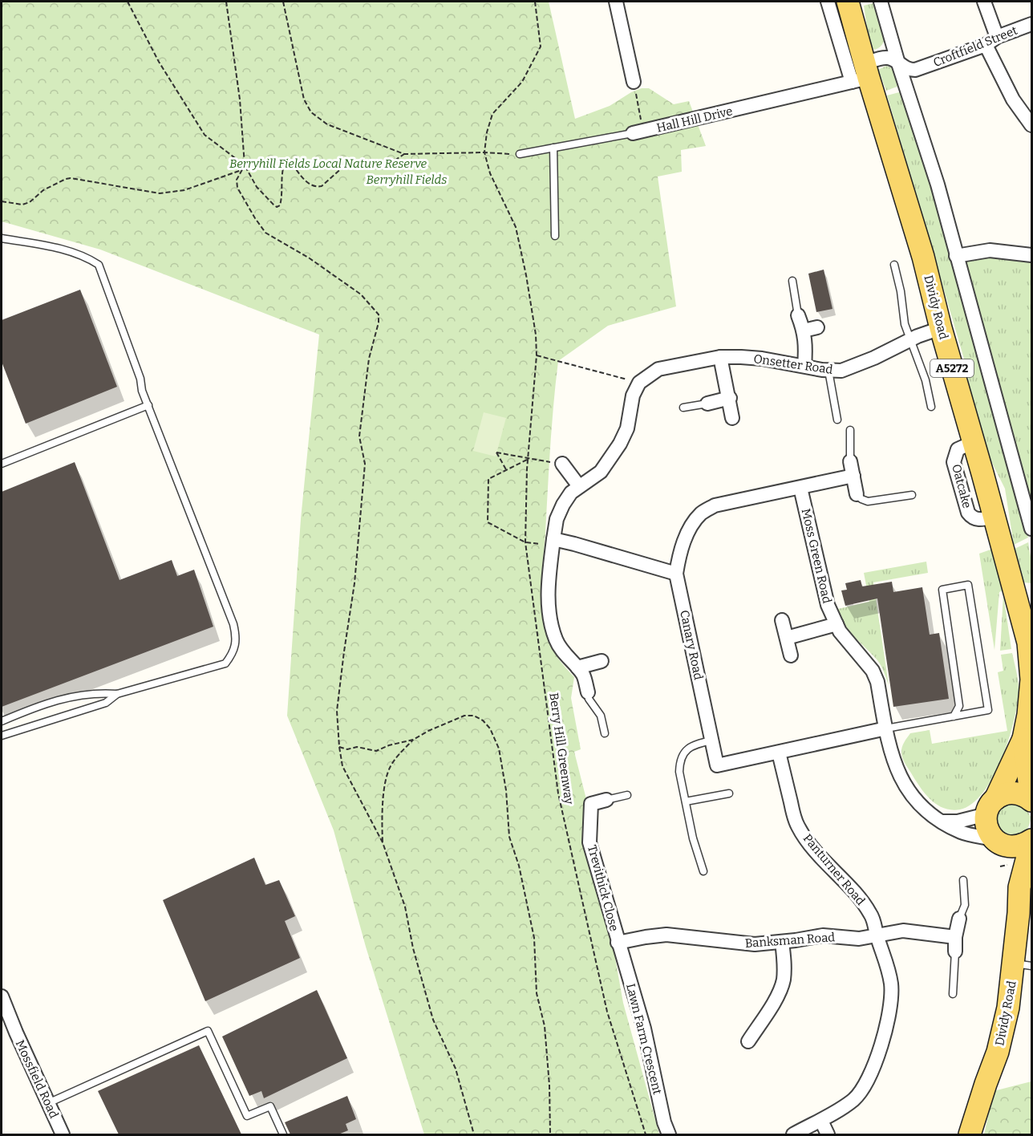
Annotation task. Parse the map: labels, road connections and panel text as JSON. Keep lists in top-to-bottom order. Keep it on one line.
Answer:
{"streets":{"main road":["Dividy Road","A5272"],"street":["Croftfield Street","Hall Hill Drive","Onsetter Road","Moss Green Road","Canary Road","Panturner Road","Trevithick Close","Banksman Road","Lawn Farm Crescent","Mossfield Road"],"path":["Berry Hill Greenway"]},"crossings":[["Croftfield Street","Hall Hill Drive"],["Croftfield Street","Dividy Road"],["Hall Hill Drive","Dividy Road"],["Dividy Road","Onsetter Road"],["Dividy Road","Moss Green Road"],["Moss Green Road","Canary Road"],["Canary Road","Panturner Road"],["Panturner Road","Banksman Road"],["Trevithick Close","Banksman Road"],["Trevithick Close","Lawn Farm Crescent"],["Banksman Road","Lawn Farm Crescent"]],"parks":["Berryhill Fields Local Nature Reserve","Berryhill Fields"]}
